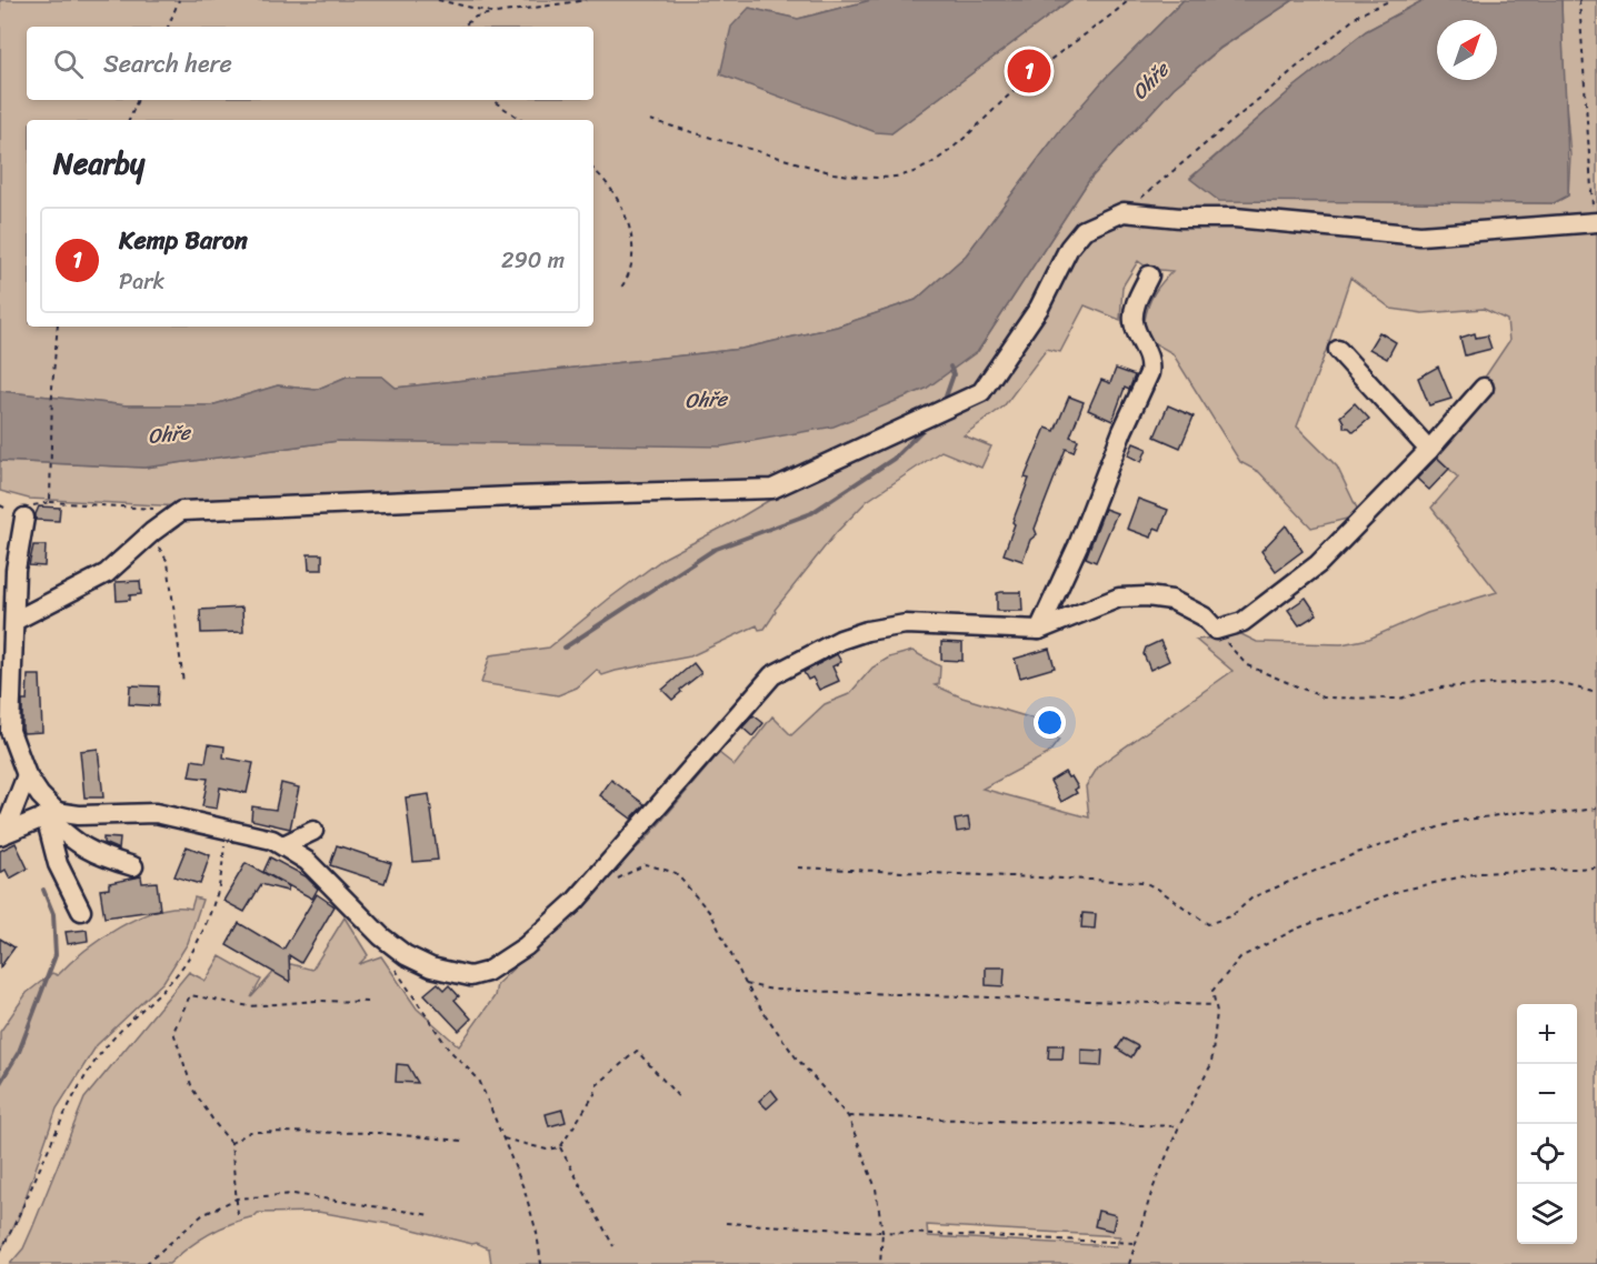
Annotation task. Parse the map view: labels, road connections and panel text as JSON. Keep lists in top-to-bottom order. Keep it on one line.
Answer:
{"water":["Ohře"],"north":"top right","page":{"search":"Search here","pins":"1","heading":"Nearby","list":[{"mark":"1","name":"Kemp Baron","note":"Park","value":"290 m"}],"map_buttons":["+","−"]}}
